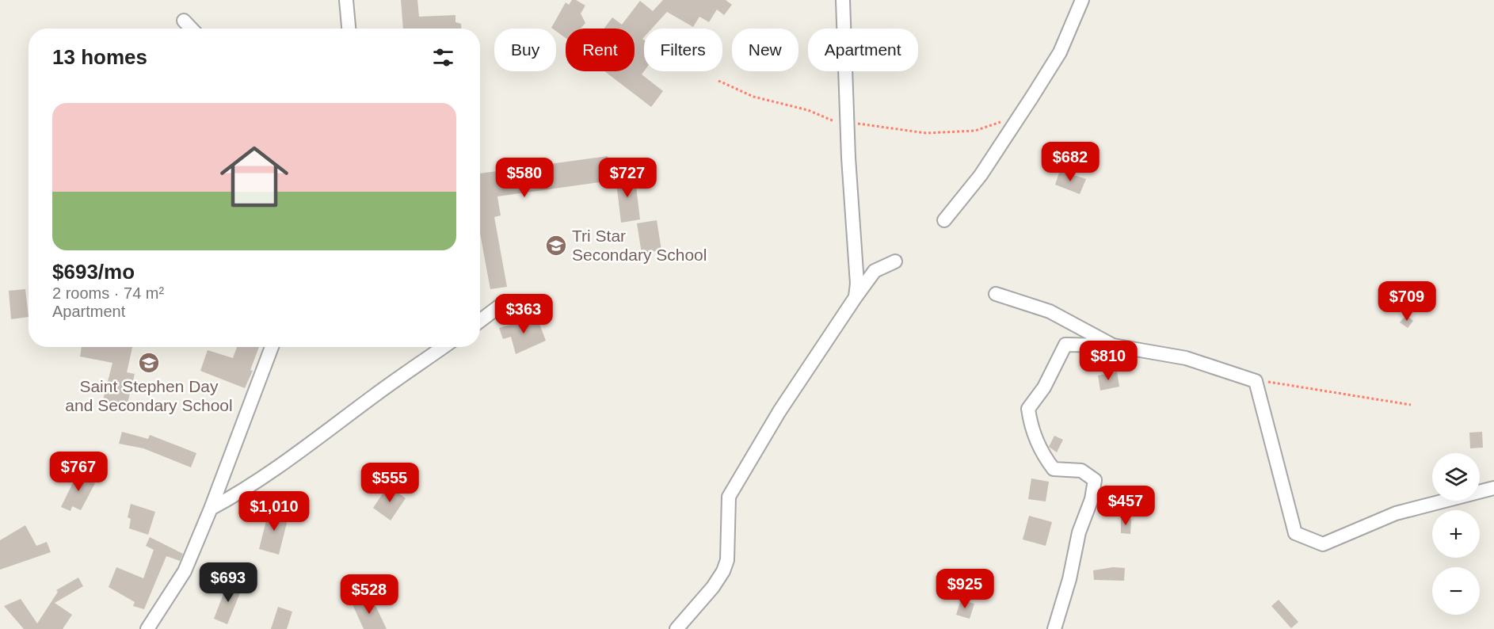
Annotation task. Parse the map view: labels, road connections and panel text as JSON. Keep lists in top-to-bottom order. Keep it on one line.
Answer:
{"places":{"school or university":["Tri Star Secondary School","Saint Stephen Day and Secondary School"]},"page":{"chip":["Buy","Rent","Filters","New","Apartment"],"heading":"13 homes","list":[{"name":"$693/mo","note":"2 rooms · 74 m² · Apartment"}],"price":["$682","$580","$727","$709","$363","$810","$767","$555","$457","$1,010","$693","$925","$528"],"map_buttons":["+","−"]}}
